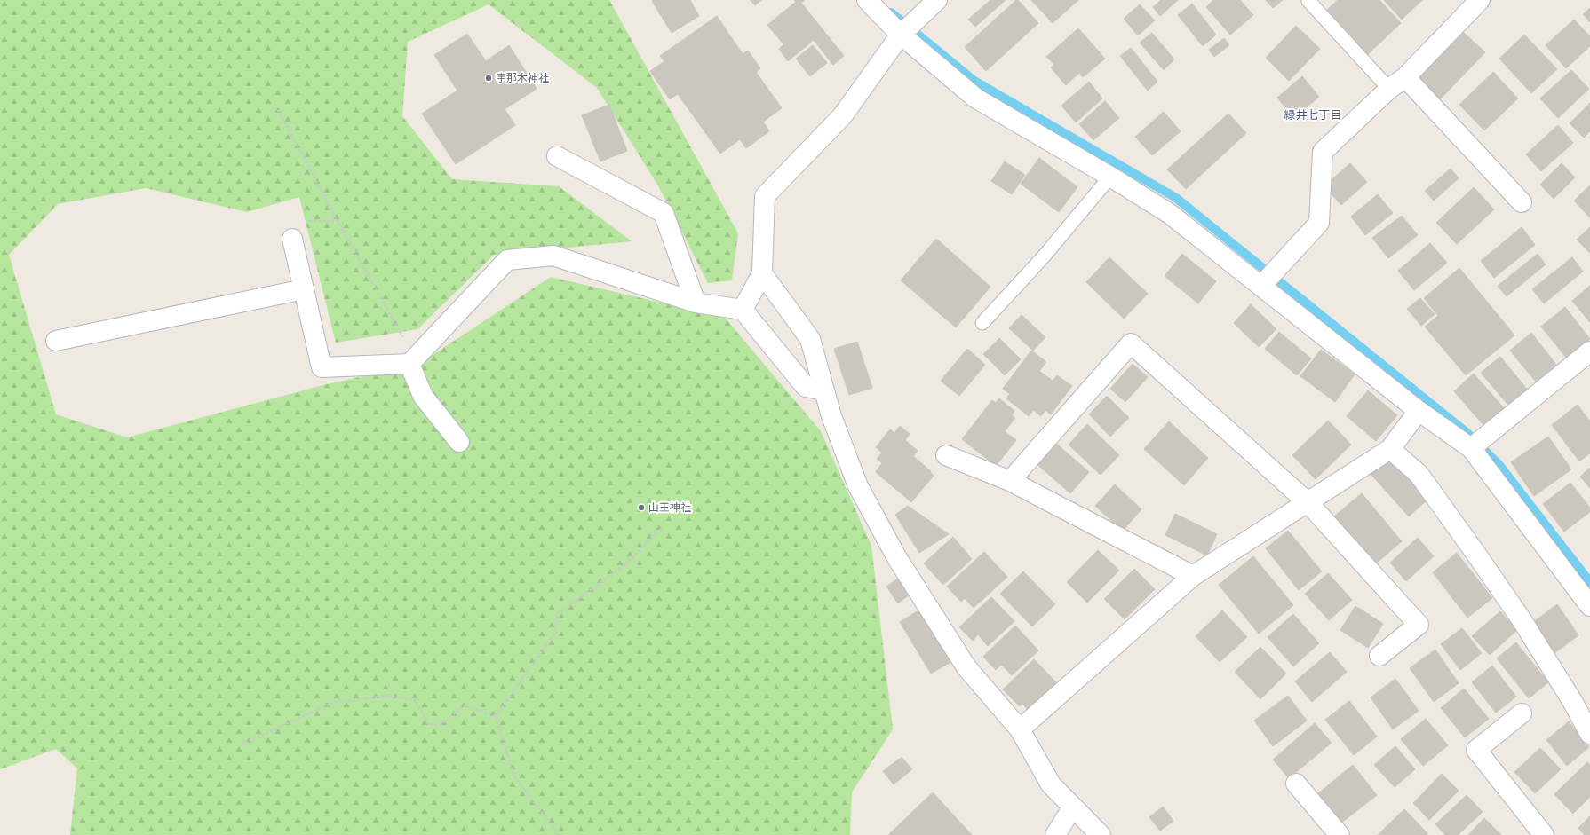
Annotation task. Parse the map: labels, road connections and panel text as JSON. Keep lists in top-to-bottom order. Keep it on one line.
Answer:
{"districts":["緑井七丁目"],"places":["宇那木神社","山王神社"]}
